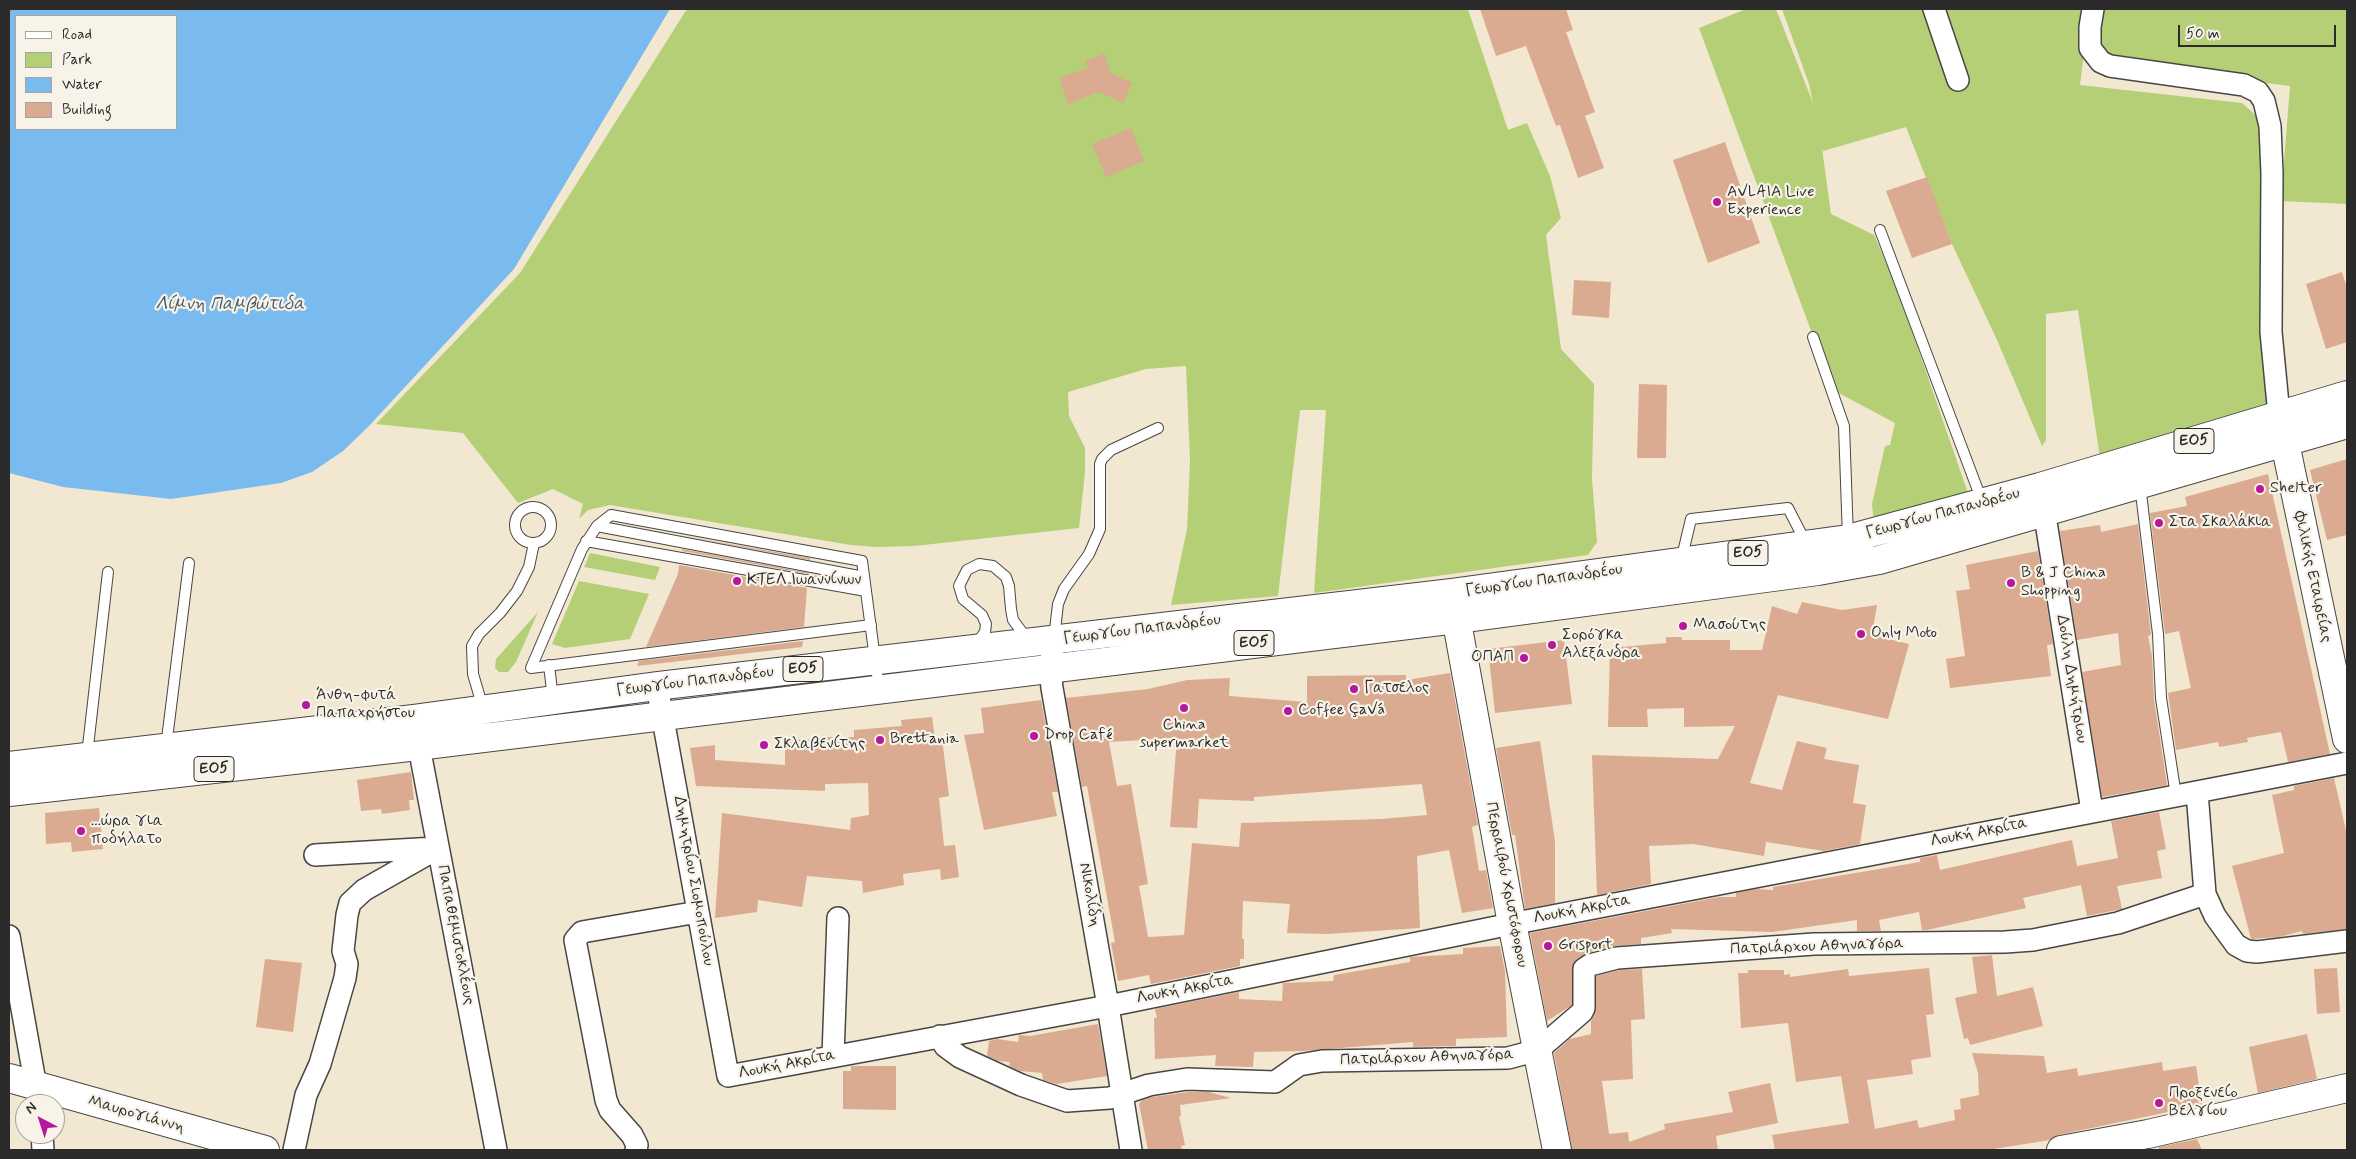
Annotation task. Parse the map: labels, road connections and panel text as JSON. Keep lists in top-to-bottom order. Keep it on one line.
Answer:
{"streets":{"main road":["ΕΟ5","Γεωργίου Παπανδρέου","Φιλικής Εταιρείας","Περραιβού Χριστόφορου","Μαυρογιάννη"],"street":["Δούλη Δημήτριου","Λουκή Ακρίτα","Δημητρίου Σιομοπούλου","Νικολίδη","Παπαθεμιστοκλέους","Πατριάρχου Αθηναγόρα"]},"crossings":[["Γεωργίου Παπανδρέου","Φιλικής Εταιρείας"],["Γεωργίου Παπανδρέου","Δούλη Δημήτριου"],["Γεωργίου Παπανδρέου","Δημητρίου Σιομοπούλου"],["Γεωργίου Παπανδρέου","Περραιβού Χριστόφορου"],["Γεωργίου Παπανδρέου","Νικολίδη"],["Γεωργίου Παπανδρέου","Παπαθεμιστοκλέους"],["Δούλη Δημήτριου","Λουκή Ακρίτα"],["Λουκή Ακρίτα","Δημητρίου Σιομοπούλου"],["Λουκή Ακρίτα","Περραιβού Χριστόφορου"],["Λουκή Ακρίτα","Νικολίδη"],["Λουκή Ακρίτα","Πατριάρχου Αθηναγόρα"],["Περραιβού Χριστόφορου","Πατριάρχου Αθηναγόρα"],["Νικολίδη","Πατριάρχου Αθηναγόρα"]],"water":["Λίμνη Παμβώτιδα"],"places":["AVLAIA Live Experience","Shelter","Στα Σκαλάκια","ΚΤΕΛ Ιωαννίνων","B & J China Shopping","Μασούτης","Only Moto","Σορόγκα Αλεξάνδρα","ΟΠΑΠ","Γατσελος","Άνθη-φυτά Παπαχρήστου","China supermarket","Coffee ÇaVá","Drop Café","Brettania","Σκλαβενίτης","...ώρα για ποδήλατο","Grisport","Προξενείο Βελγίου"],"legend":["Road","Park","Water","Building"],"scale_bar":"50 m","north":"top left"}
